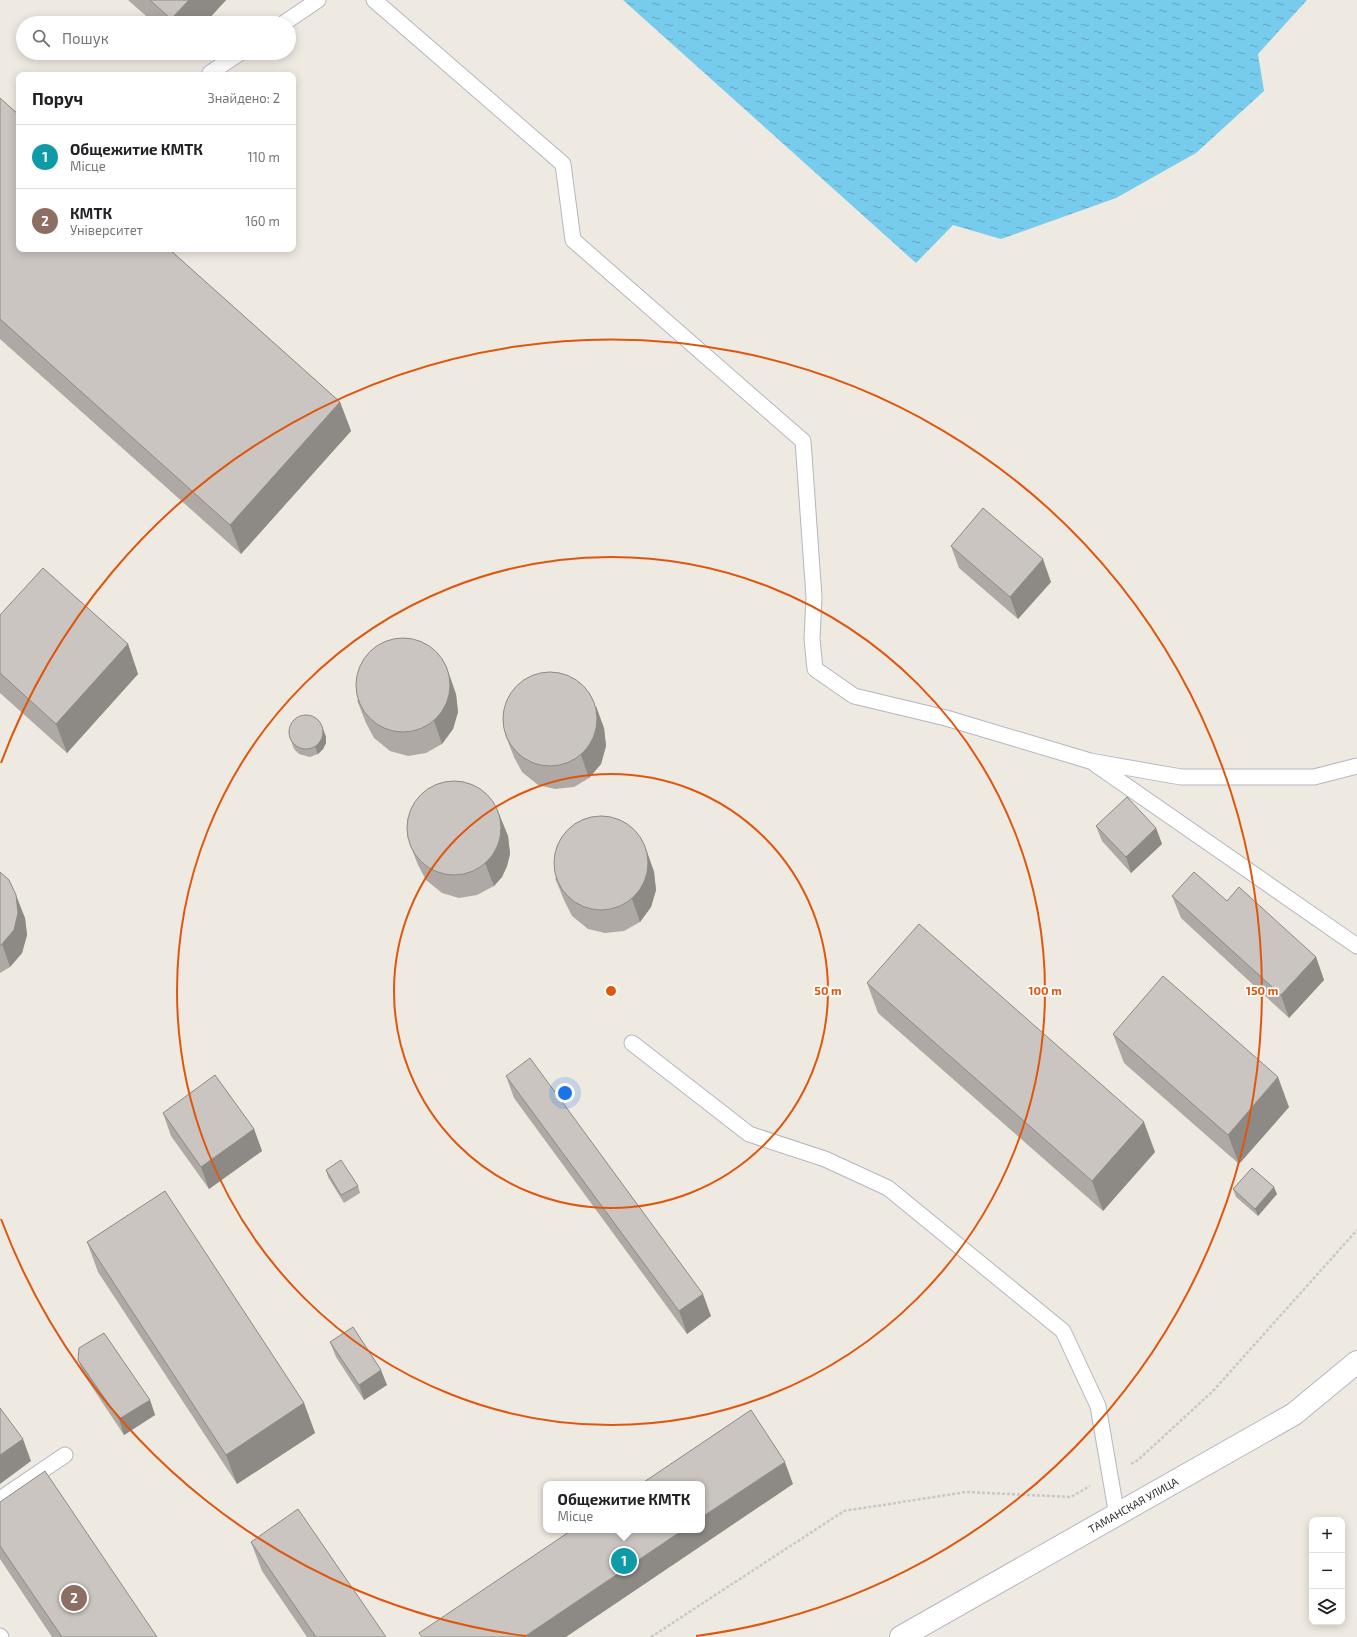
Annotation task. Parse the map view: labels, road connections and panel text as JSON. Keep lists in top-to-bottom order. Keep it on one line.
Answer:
{"streets":{"street":["ТАМАНСКАЯ УЛИЦА"]},"page":{"search":"Пошук","heading":["Поруч","Знайдено: 2"],"list":[{"mark":"1","name":"Общежитие КМТК","note":"Місце","value":"110 m"},{"mark":"2","name":"КМТК","note":"Університет","value":"160 m"}],"popup":["Общежитие КМТК","Місце"],"map_buttons":["+","−"],"pins":["1","2"]},"rings":["50 m","100 m","150 m"]}
